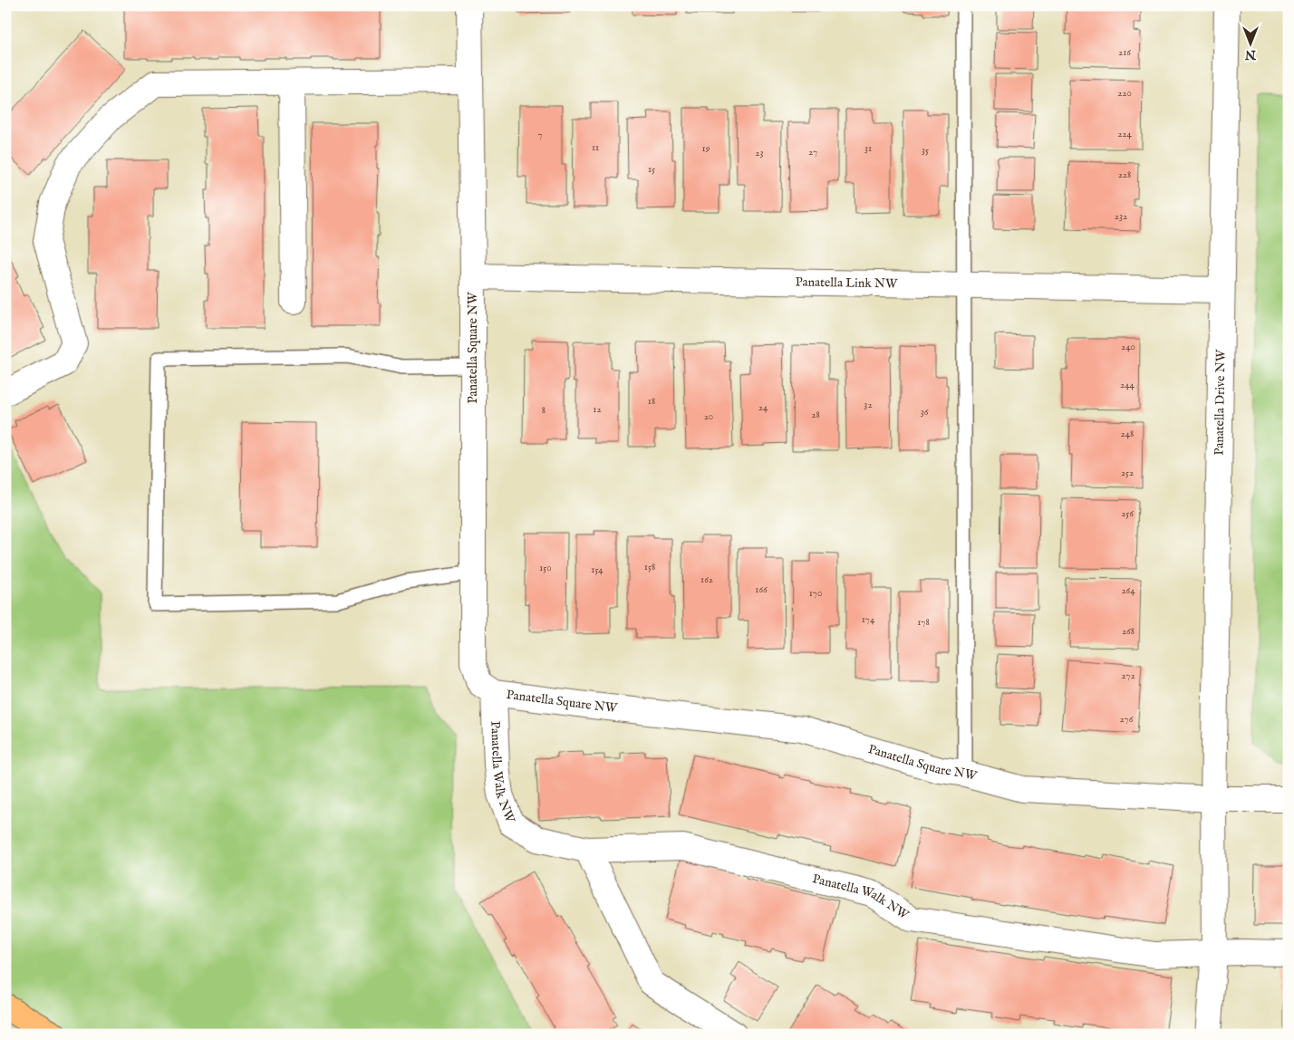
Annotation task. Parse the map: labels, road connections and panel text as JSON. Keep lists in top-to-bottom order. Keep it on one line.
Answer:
{"streets":{"street":["Panatella Link NW","Panatella Square NW","Panatella Drive NW","Panatella Walk NW"]},"crossings":[["Panatella Link NW","Panatella Square NW"],["Panatella Link NW","Panatella Drive NW"],["Panatella Square NW","Panatella Drive NW"],["Panatella Square NW","Panatella Walk NW"]],"house_numbers":["216","220","224","7","11","19","31","35","27","23","15","228","232","240","244","18","32","24","12","8","36","28","20","248","252","256","158","150","154","162","166","264","170","174","178","268","272","276"],"north":"bottom"}
